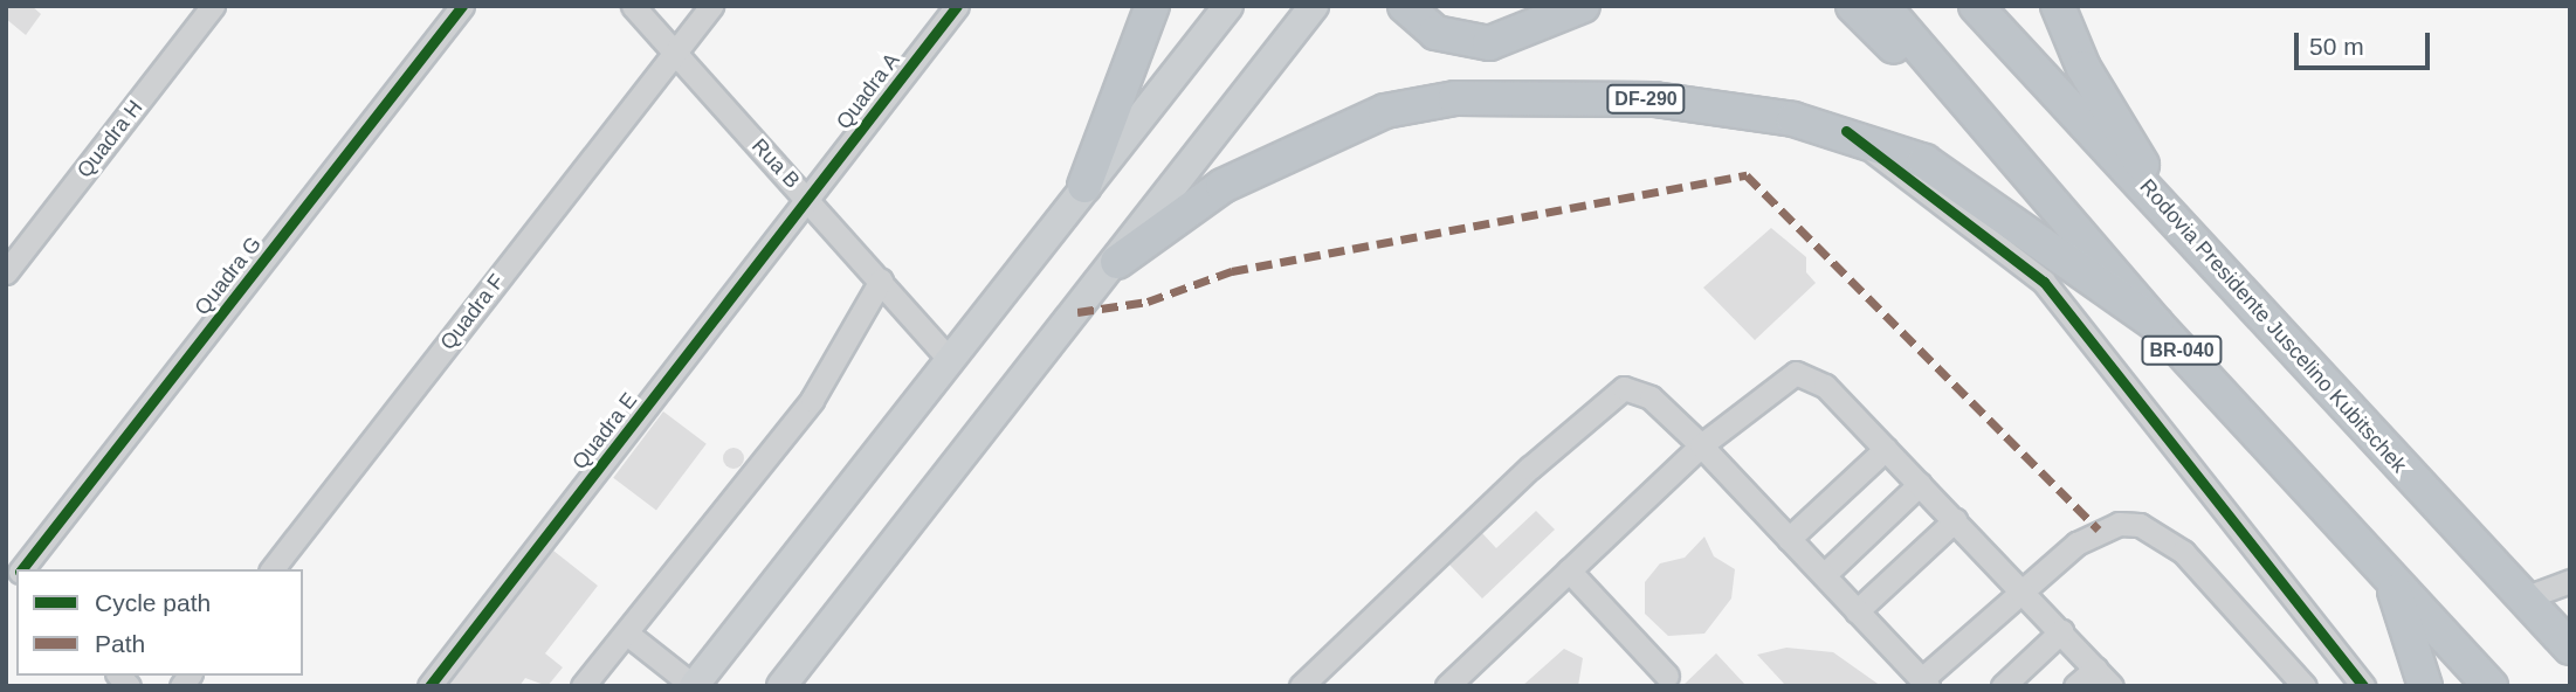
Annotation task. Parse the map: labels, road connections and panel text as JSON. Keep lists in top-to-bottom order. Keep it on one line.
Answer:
{"streets":{"highway":["DF-290","Rodovia Presidente Juscelino Kubitschek","BR-040"],"street":["Quadra A","Quadra H","Rua B","Quadra G","Quadra F","Quadra E"]},"crossings":[["Quadra A","Rua B"],["Quadra A","Quadra E"],["DF-290","BR-040"],["Rua B","Quadra F"],["Rua B","Quadra E"]],"legend":["Cycle path","Path"],"scale_bar":"50 m"}
